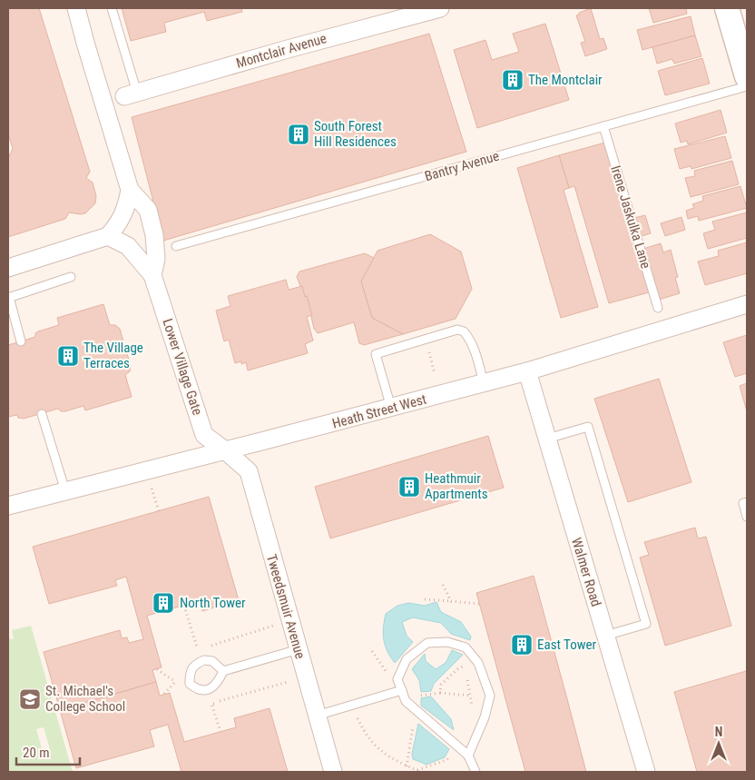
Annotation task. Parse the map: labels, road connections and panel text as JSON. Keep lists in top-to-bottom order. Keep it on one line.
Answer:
{"streets":{"street":["Montclair Avenue","Lower Village Gate","Heath Street West","Walmer Road","Tweedsmuir Avenue"],"lane":["Bantry Avenue","Irene Jaskulka Lane"]},"crossings":[["Bantry Avenue","Irene Jaskulka Lane"],["Lower Village Gate","Heath Street West"],["Lower Village Gate","Tweedsmuir Avenue"],["Heath Street West","Walmer Road"],["Heath Street West","Tweedsmuir Avenue"]],"places":{"building":["The Montclair","South Forest Hill Residences","The Village Terraces","Heathmuir Apartments","North Tower","East Tower"],"school or university":["St. Michael's College School"]},"scale_bar":"20 m","north":"top"}
